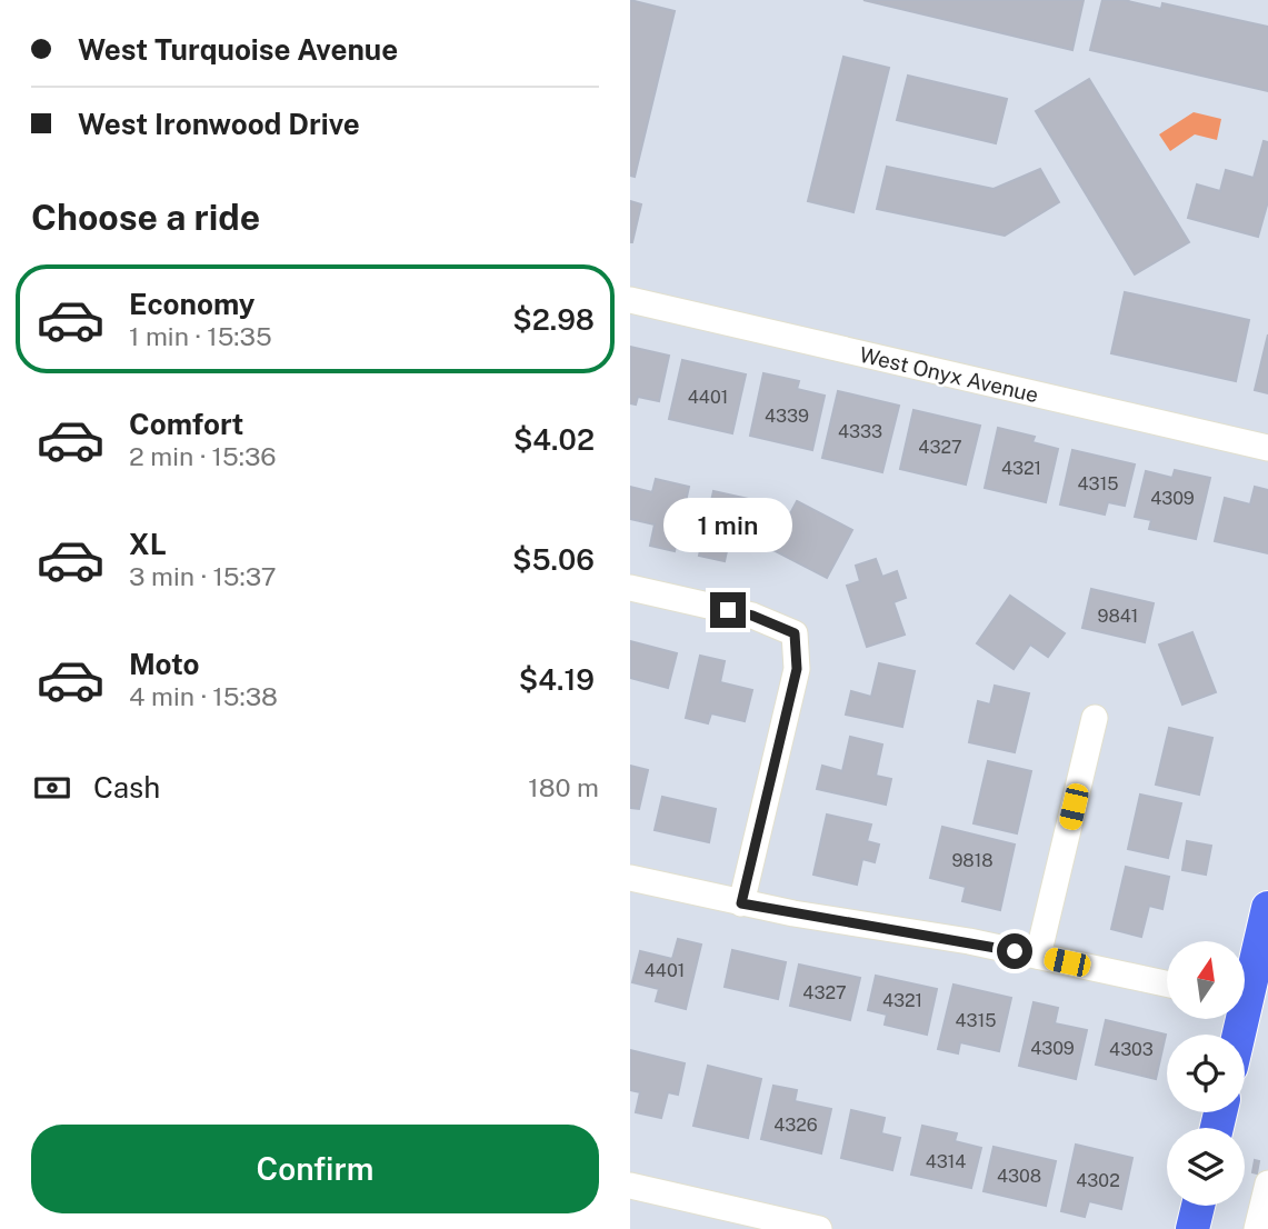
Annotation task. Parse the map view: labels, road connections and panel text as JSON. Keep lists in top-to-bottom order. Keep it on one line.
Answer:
{"streets":{"street":["West Onyx Avenue"]},"house_numbers":["4401","4339","4333","4327","4321","4315","4309","9841","9818","4401","4327","4321","4315","4309","4303","4326","4314","4308","4302"],"north":"top","page":{"banner":["West Turquoise Avenue","West Ironwood Drive"],"heading":"Choose a ride","list":[{"name":"Economy","note":"1 min · 15:35","value":"$2.98"},{"name":"Comfort","note":"2 min · 15:36","value":"$4.02"},{"name":"XL","note":"3 min · 15:37","value":"$5.06"},{"name":"Moto","note":"4 min · 15:38","value":"$4.19"}],"bubble":"1 min","pay":["Cash","180 m"],"buttons":"Confirm"}}
